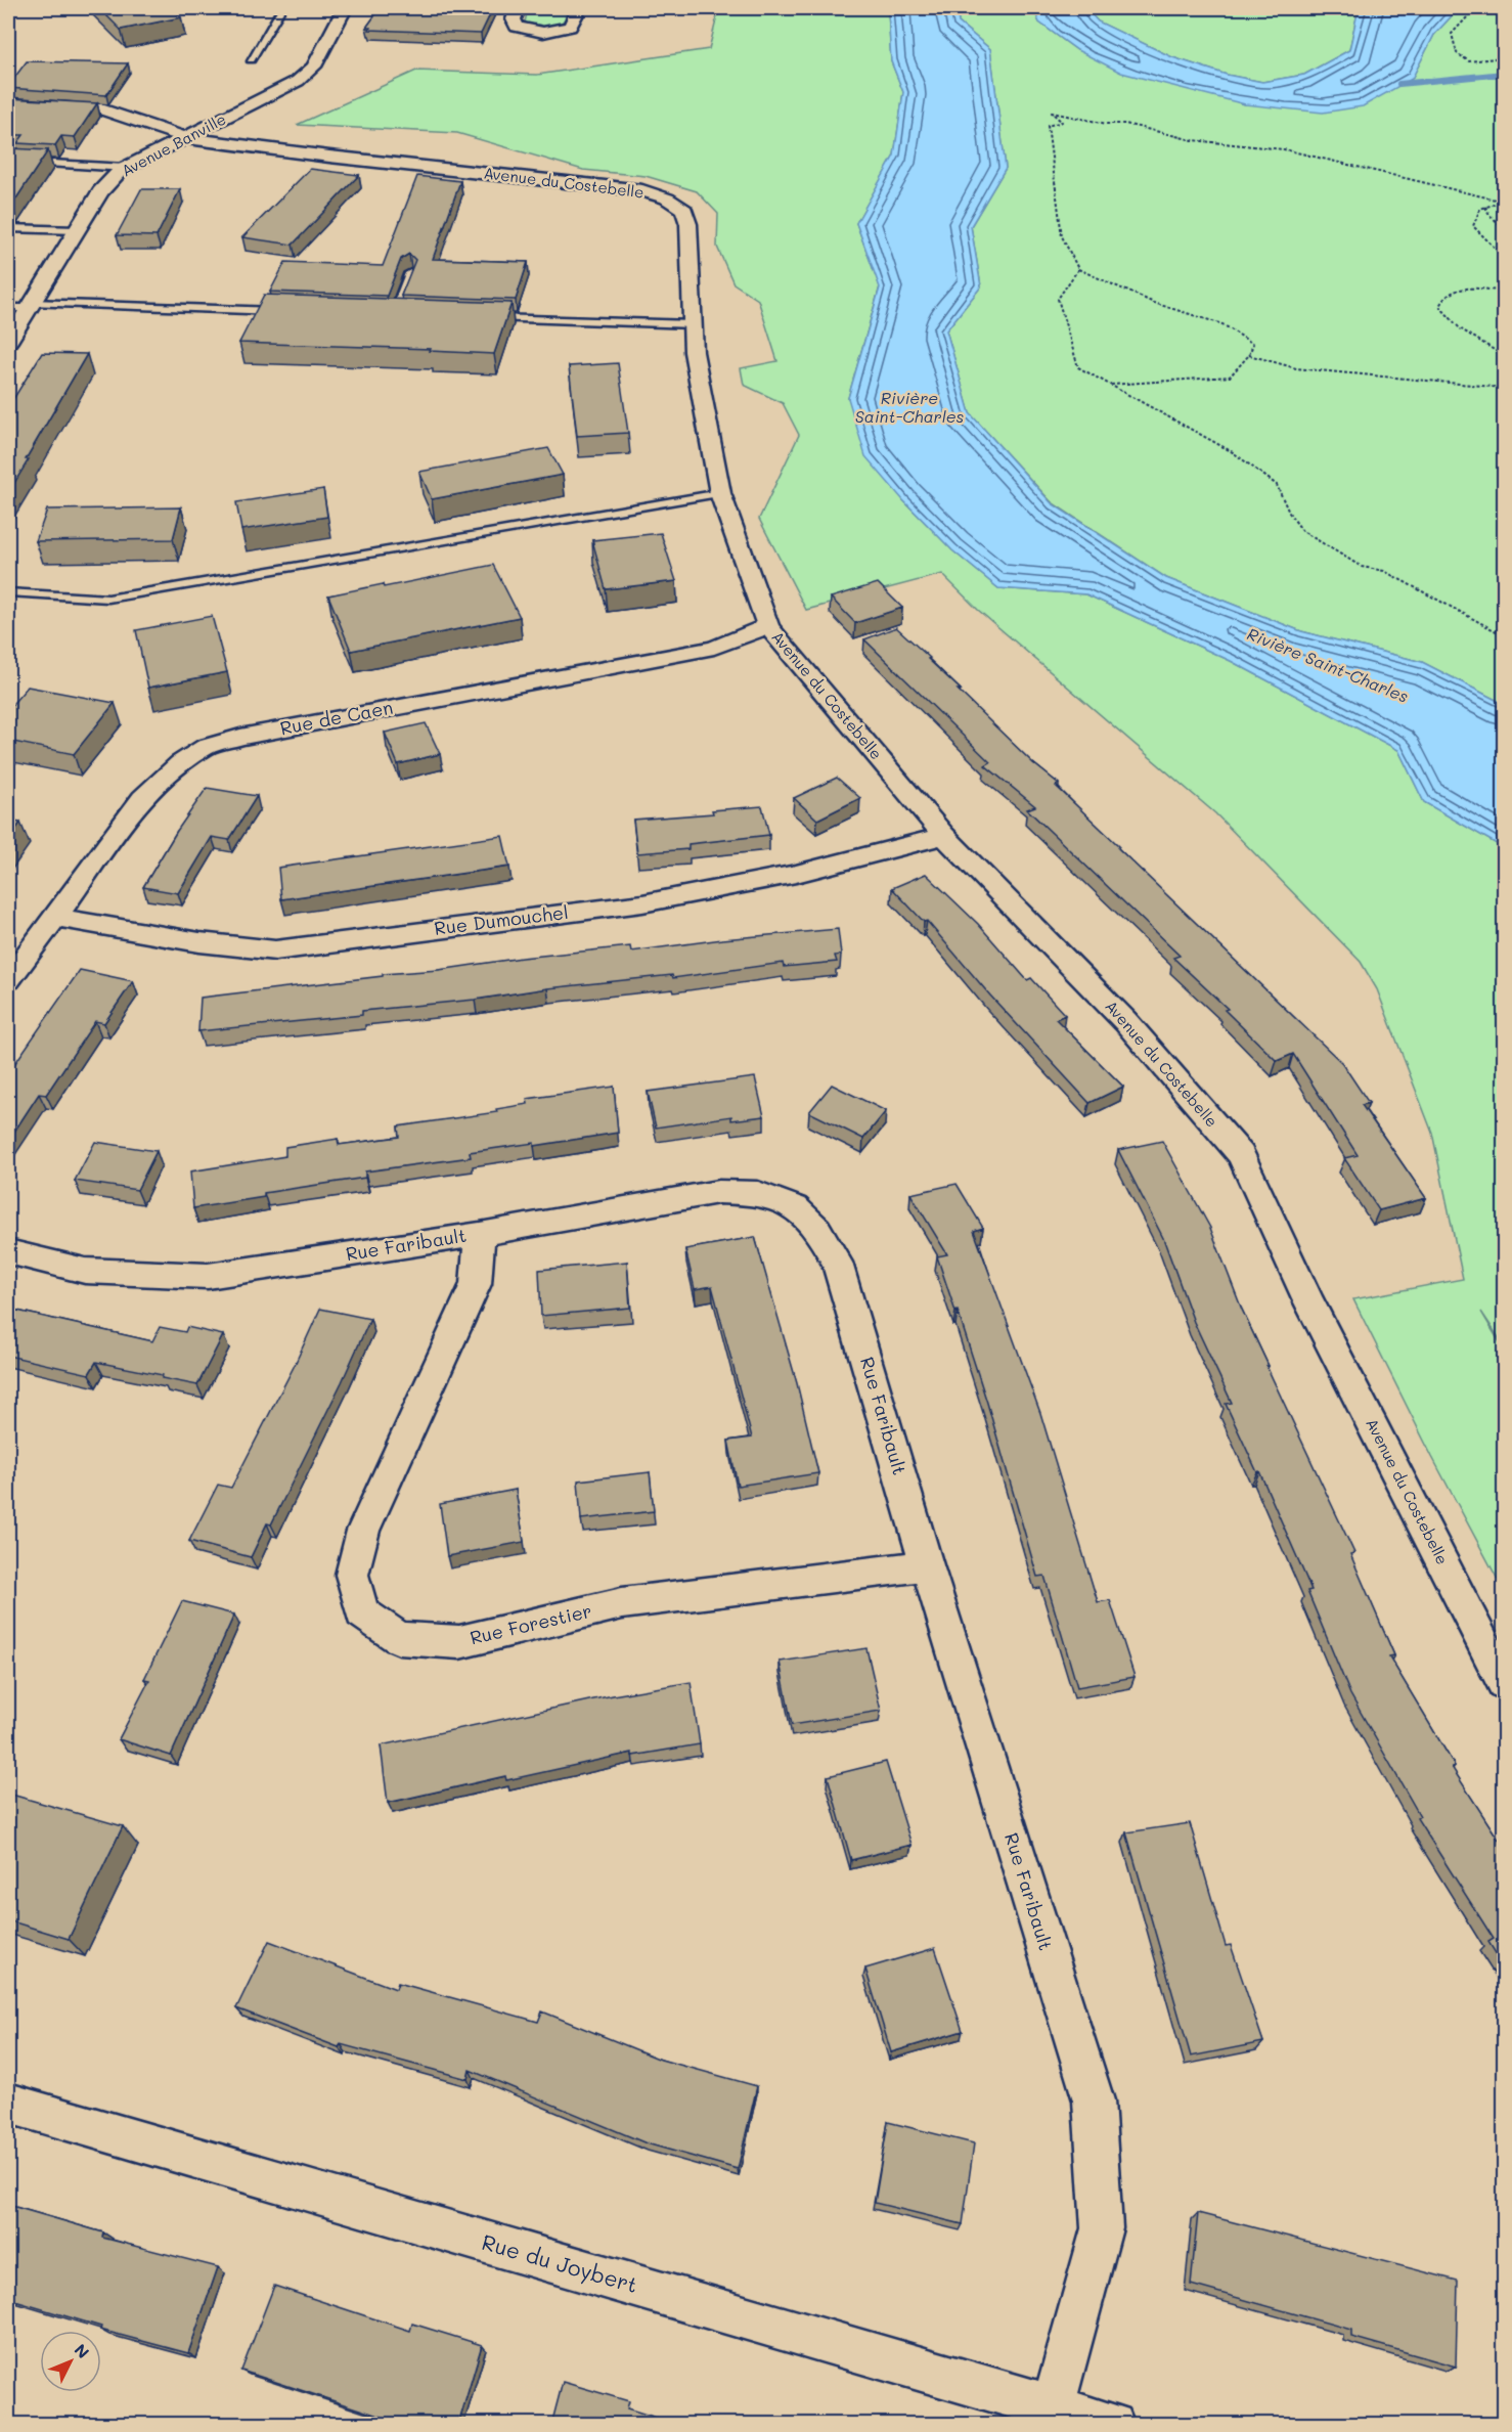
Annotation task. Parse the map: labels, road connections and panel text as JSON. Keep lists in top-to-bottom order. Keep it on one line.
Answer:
{"streets":{"street":["Avenue Banville","Avenue du Costebelle","Rue de Caen","Rue Dumouchel","Rue Faribault","Rue Forestier","Rue du Joybert"]},"crossings":[["Avenue Banville","Avenue du Costebelle"],["Avenue du Costebelle","Rue de Caen"],["Avenue du Costebelle","Rue Dumouchel"],["Rue de Caen","Rue Dumouchel"],["Rue Faribault","Rue Forestier"],["Rue Faribault","Rue du Joybert"]],"water":["Rivière Saint-Charles"],"north":"top right"}
